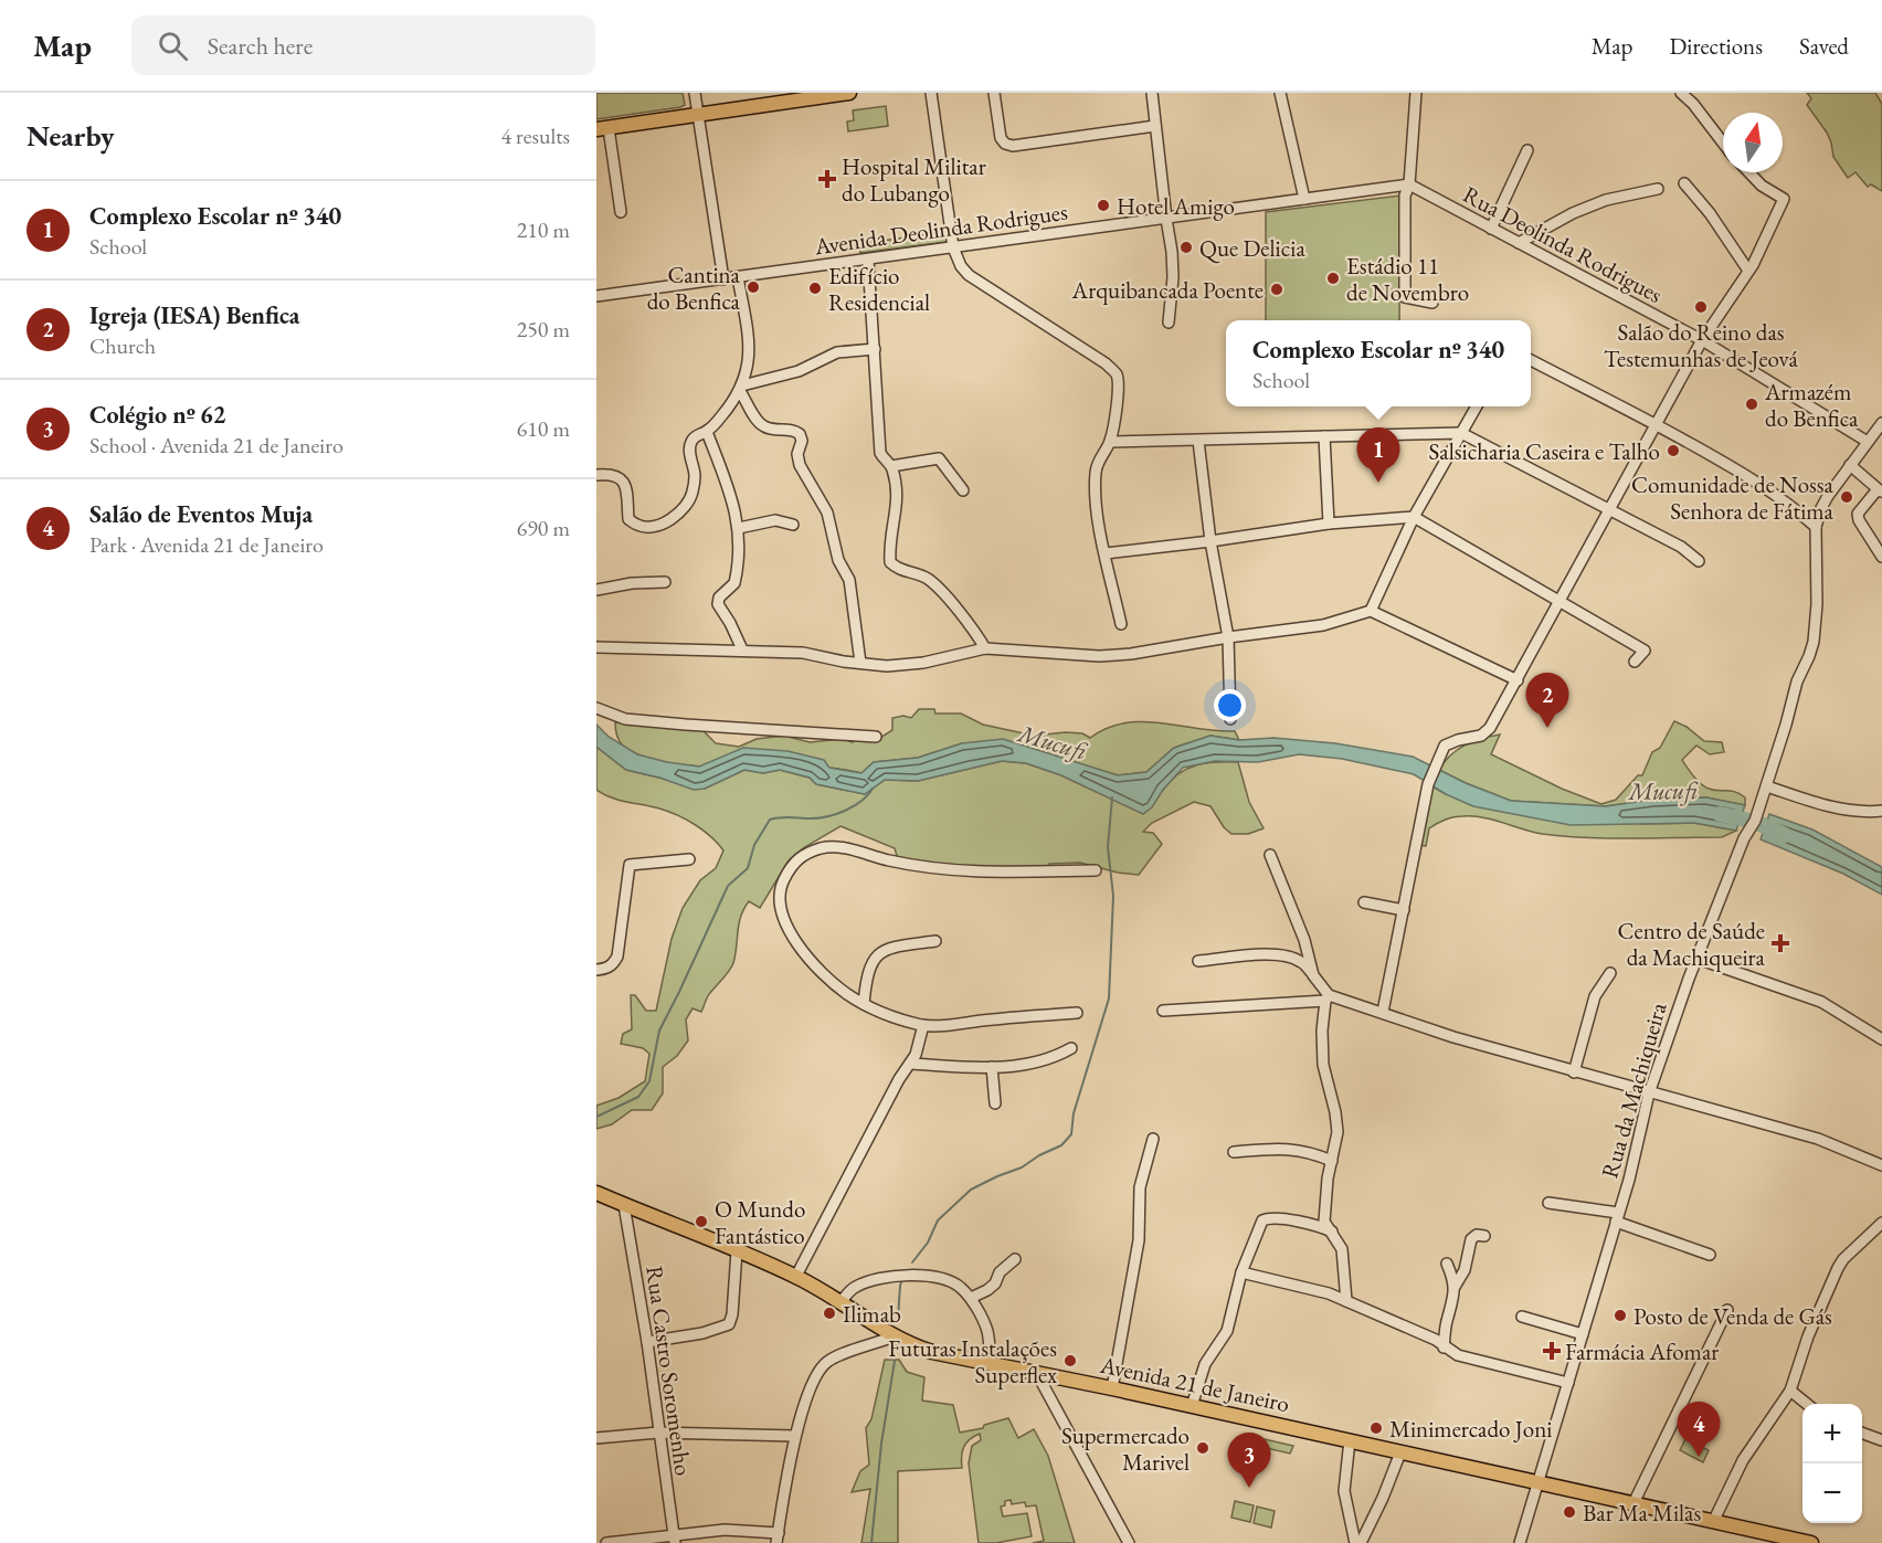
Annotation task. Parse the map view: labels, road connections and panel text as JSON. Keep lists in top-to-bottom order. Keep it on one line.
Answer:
{"streets":{"main road":["Avenida 21 de Janeiro"],"street":["Avenida Deolinda Rodrigues","Rua Deolinda Rodrigues","Rua da Machiqueira","Rua Castro Soromenho"]},"crossings":[["Avenida Deolinda Rodrigues","Rua Deolinda Rodrigues"],["Rua Deolinda Rodrigues","Rua da Machiqueira"],["Rua da Machiqueira","Avenida 21 de Janeiro"],["Rua Castro Soromenho","Avenida 21 de Janeiro"]],"water":["Mucufi"],"places":{"health":["Hospital Militar do Lubango","Centro de Saúde da Machiqueira","Farmácia Afomar"],"other":["Hotel Amigo","Que Delicia","Estádio 11 de Novembro","Cantina do Benfica","Edifício Residencial","Arquibancada Poente","Salão do Reino das Testemunhas de Jeová","Armazém do Benfica","Salsicharia Caseira e Talho","Comunidade de Nossa Senhora de Fátima","O Mundo Fantástico","Ilimab","Posto de Venda de Gás","Futuras Instalações Superflex","Minimercado Joni","Supermercado Marivel","Bar Ma Milas"]},"north":"top","page":{"header":"Map","search":"Search here","nav":["Map","Directions","Saved"],"heading":["Nearby","4 results"],"list":[{"mark":"1","name":"Complexo Escolar nº 340","note":"School","value":"210 m"},{"mark":"2","name":"Igreja (IESA) Benfica","note":"Church","value":"250 m"},{"mark":"3","name":"Colégio nº 62","note":"School · Avenida 21 de Janeiro","value":"610 m"},{"mark":"4","name":"Salão de Eventos Muja","note":"Park · Avenida 21 de Janeiro","value":"690 m"}],"popup":["Complexo Escolar nº 340","School"],"pins":["1","2","4","3"],"map_buttons":["+","−"]}}
